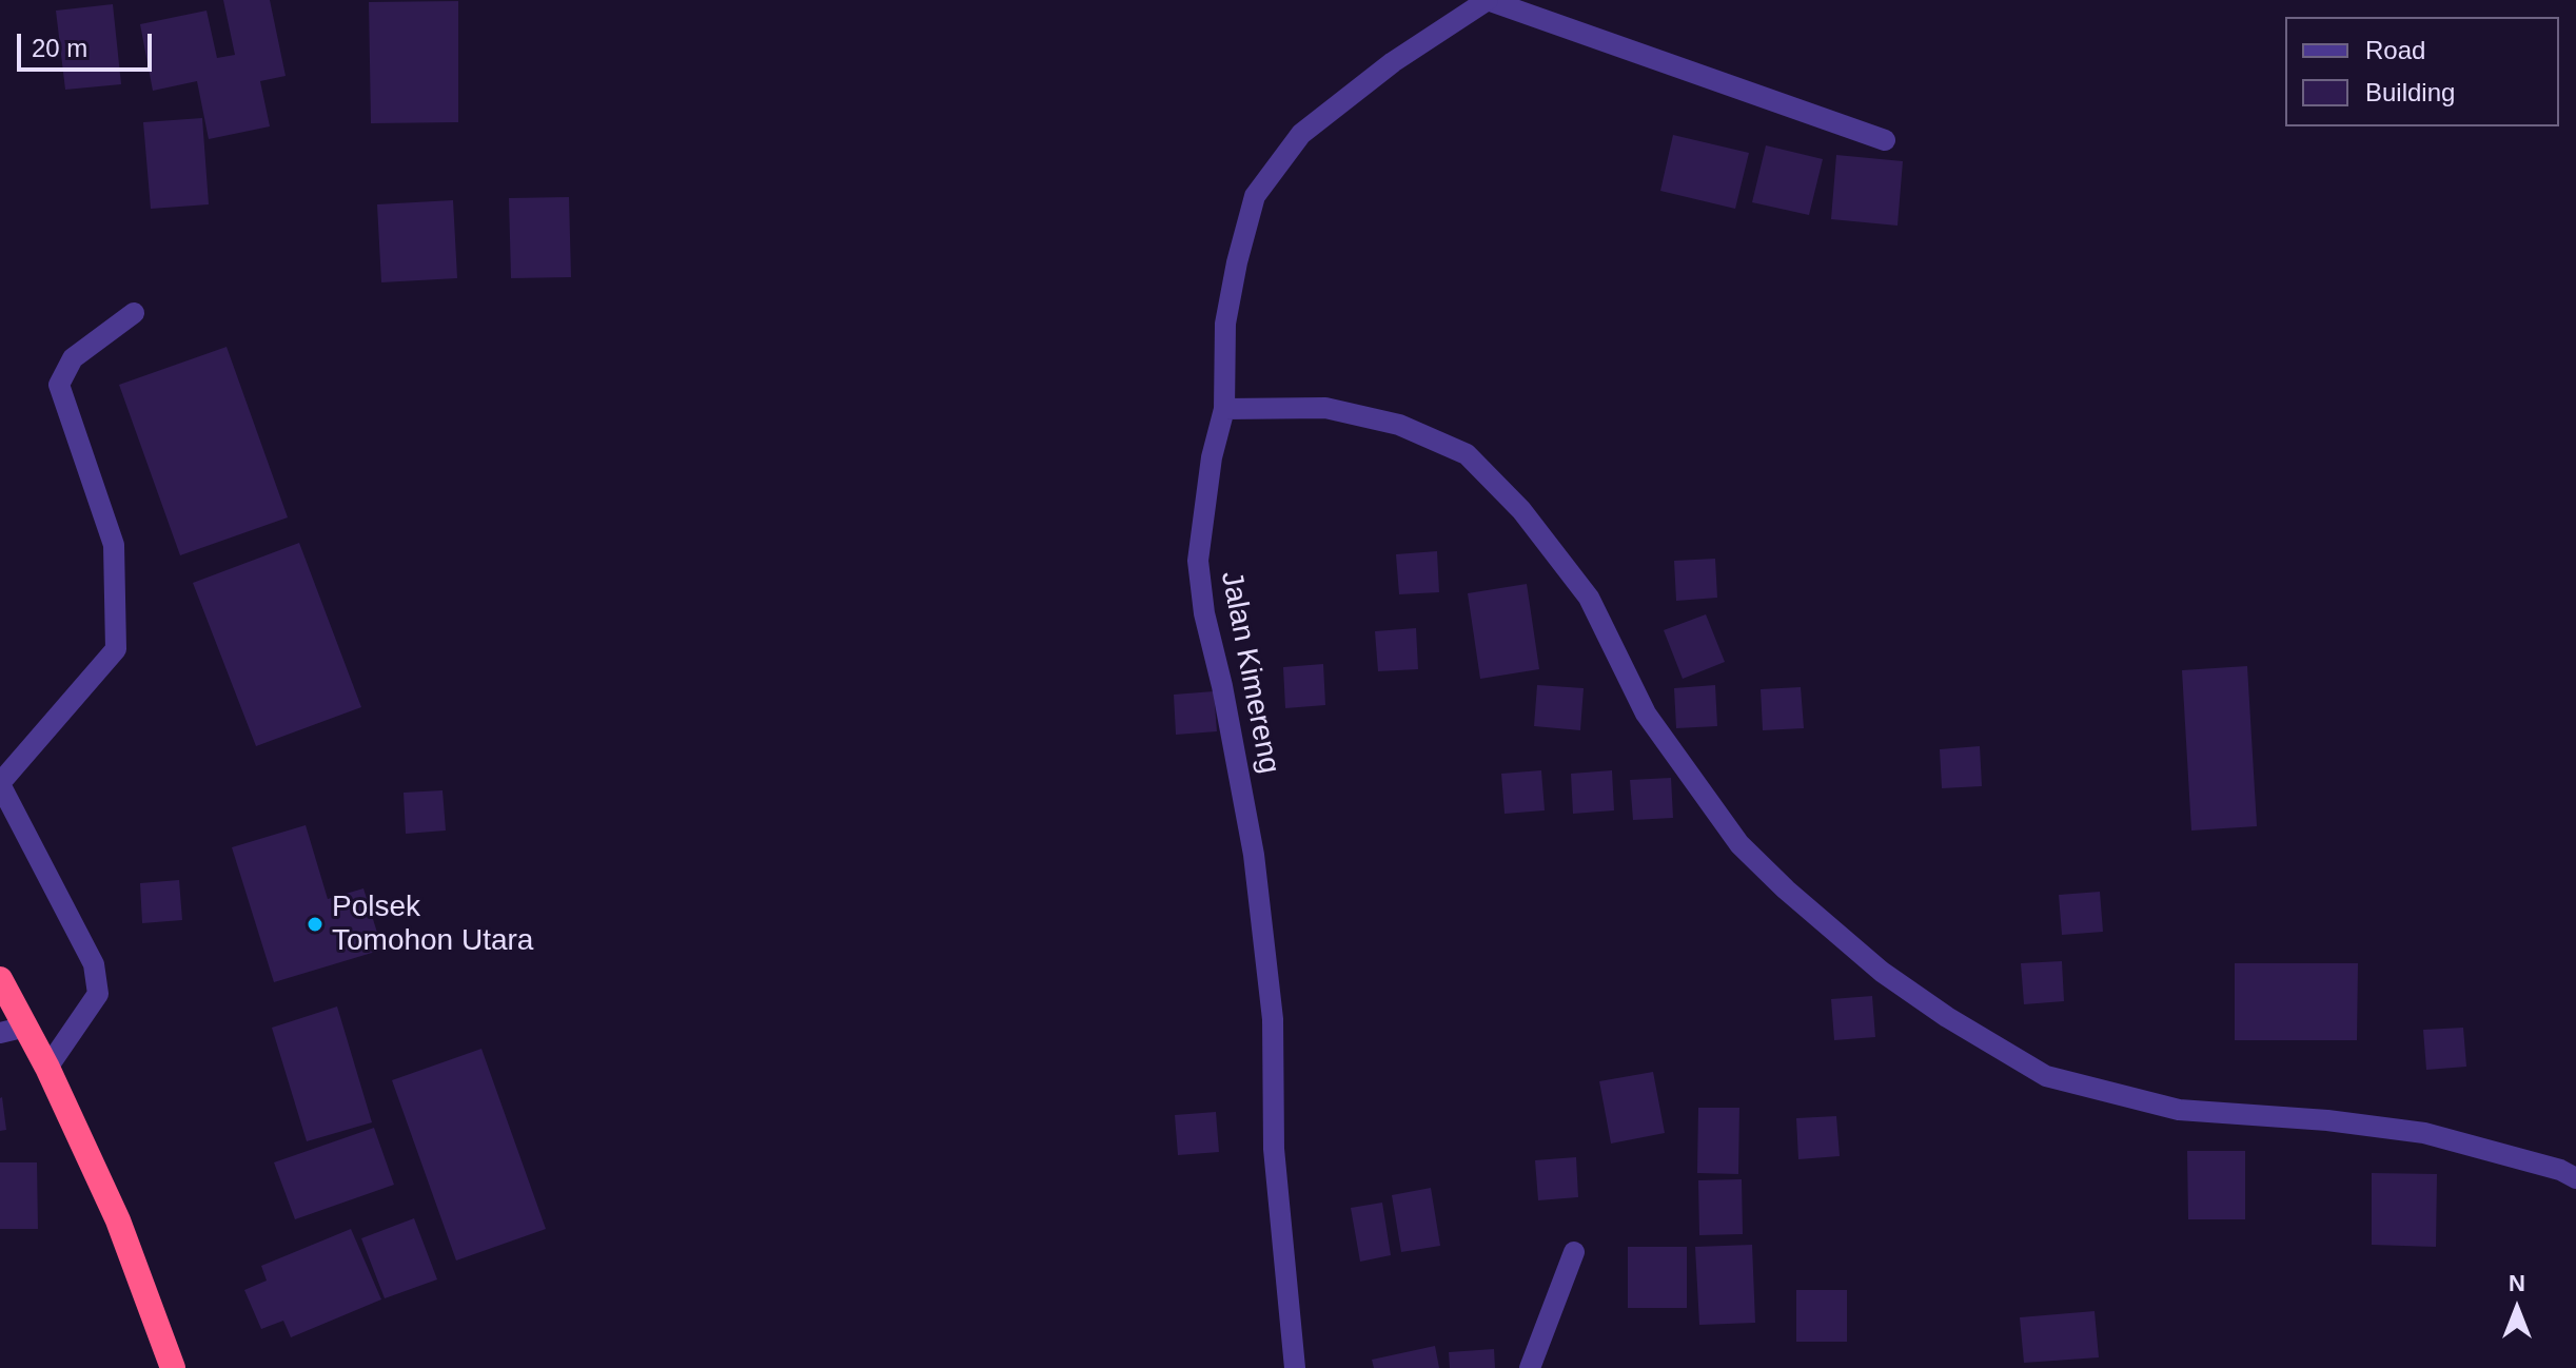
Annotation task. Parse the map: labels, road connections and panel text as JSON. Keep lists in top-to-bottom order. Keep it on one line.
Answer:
{"streets":{"street":["Jalan Kimereng"]},"places":["Polsek Tomohon Utara"],"legend":["Road","Building"],"scale_bar":"20 m","north":"top"}
